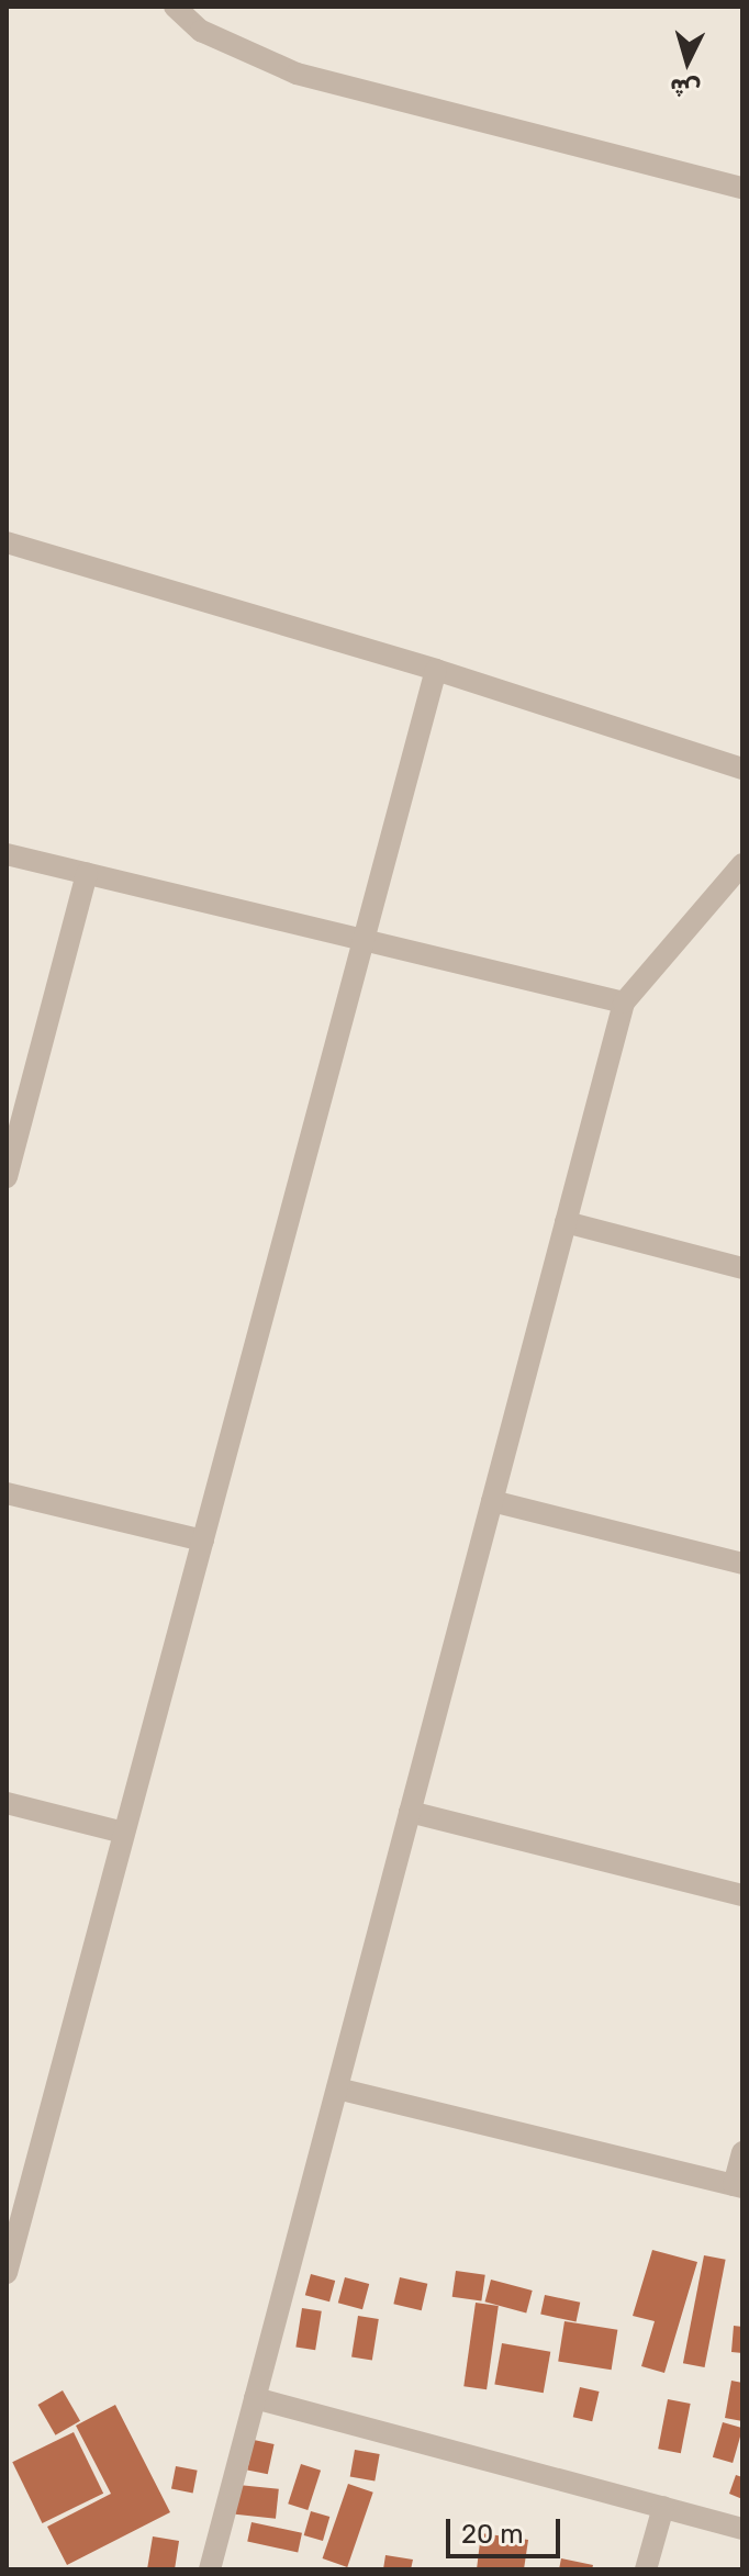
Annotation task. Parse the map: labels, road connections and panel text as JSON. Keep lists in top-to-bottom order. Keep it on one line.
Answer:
{"scale_bar":"20 m","north":"bottom"}
